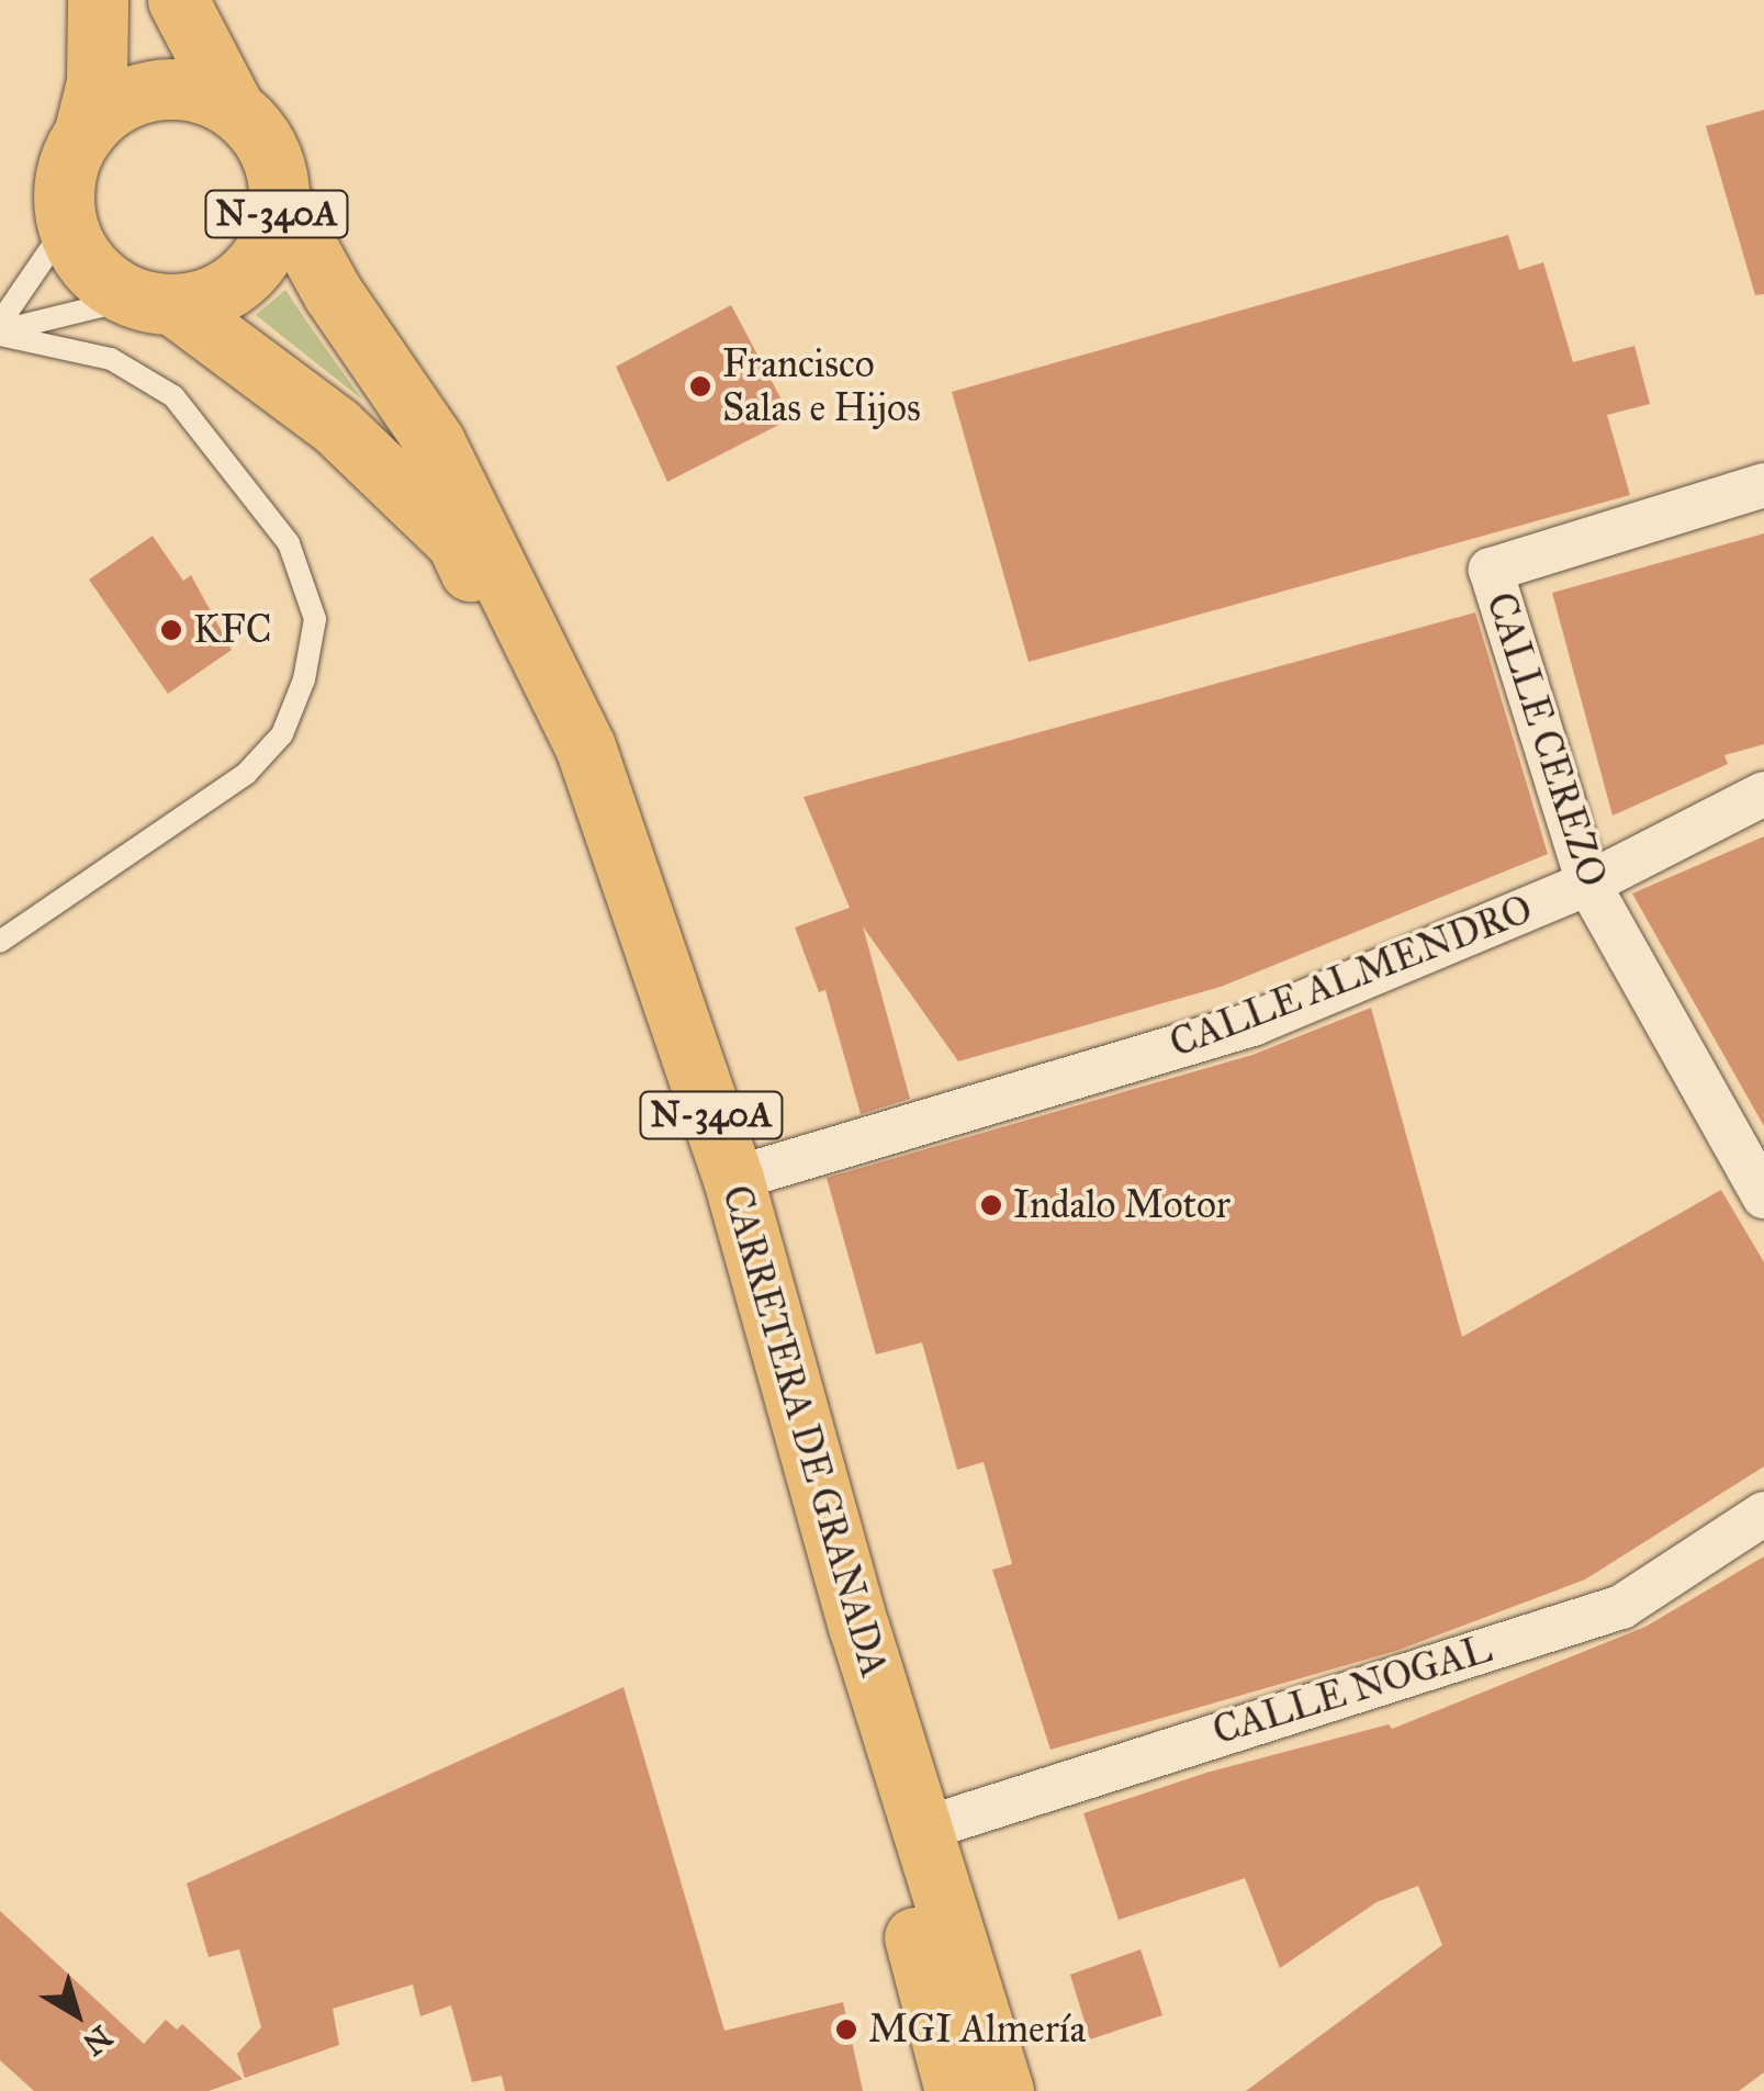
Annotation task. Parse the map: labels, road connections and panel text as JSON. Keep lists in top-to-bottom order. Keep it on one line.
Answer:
{"streets":{"highway":["N-340A","CARRETERA DE GRANADA"],"street":["CALLE CEREZO","CALLE ALMENDRO","CALLE NOGAL"]},"crossings":[["N-340A","CARRETERA DE GRANADA"],["CALLE CEREZO","CALLE ALMENDRO"],["CALLE ALMENDRO","CARRETERA DE GRANADA"],["CARRETERA DE GRANADA","CALLE NOGAL"]],"places":["Francisco Salas e Hijos","KFC","Indalo Motor","MGI Almería"],"north":"bottom right"}
